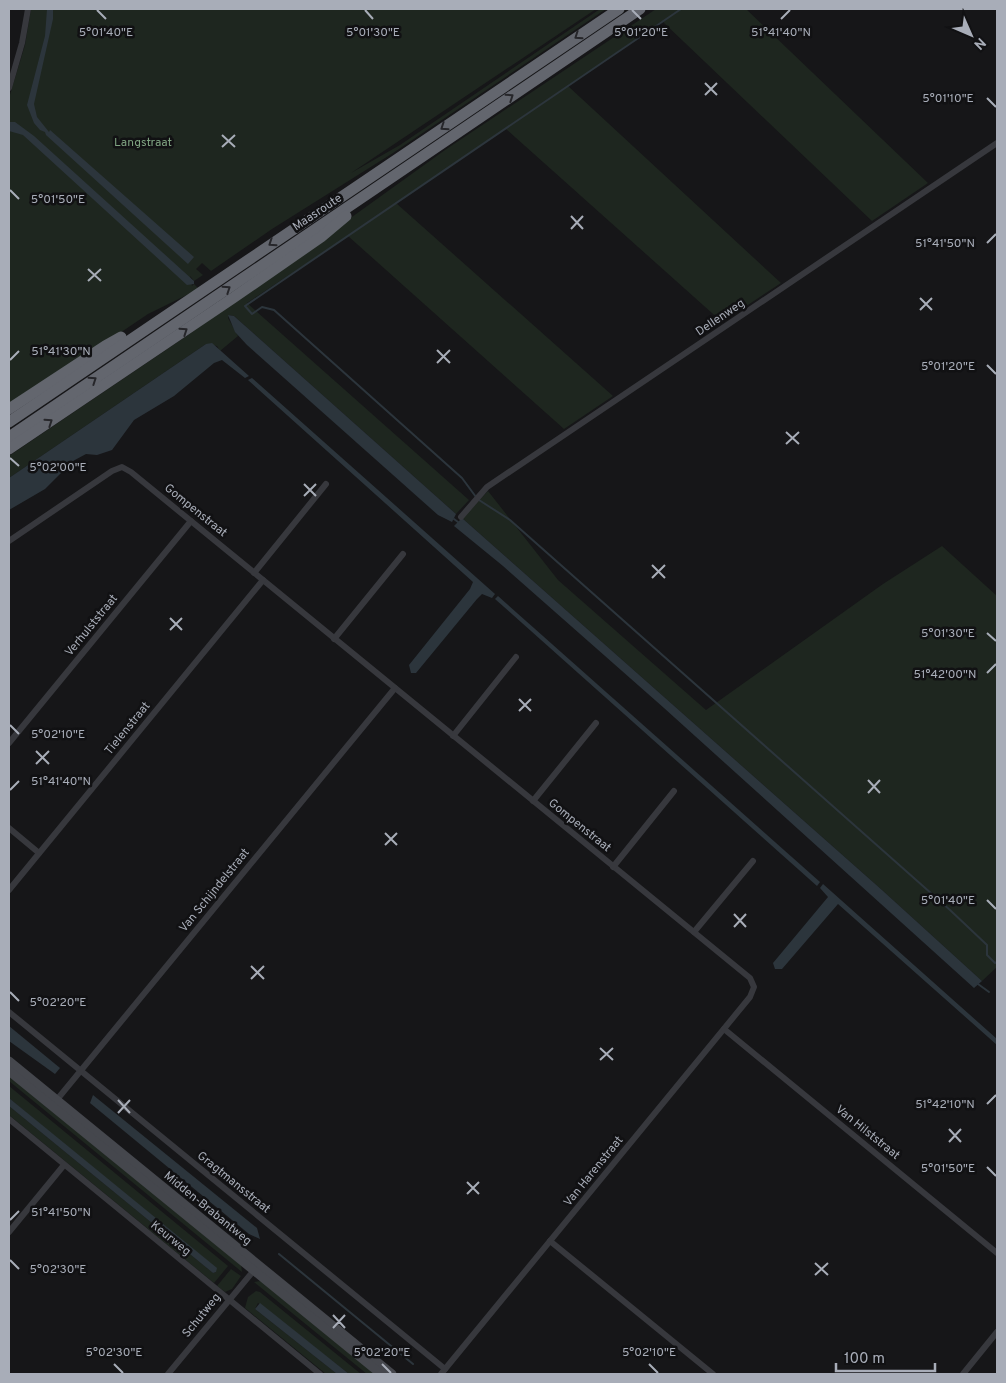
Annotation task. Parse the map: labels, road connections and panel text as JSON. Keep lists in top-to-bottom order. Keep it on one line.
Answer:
{"streets":{"highway":["Maasroute"],"street":["Dellenweg","Gompenstraat","Verhulststraat","Tielenstraat","Van Schijndelstraat","Van Hilststraat","Van Harenstraat","Gragtmansstraat","Midden-Brabantweg","Keurweg","Schutweg"]},"crossings":[["Gompenstraat","Verhulststraat"],["Gompenstraat","Tielenstraat"],["Gompenstraat","Van Schijndelstraat"],["Gompenstraat","Van Harenstraat"],["Van Schijndelstraat","Gragtmansstraat"],["Van Schijndelstraat","Midden-Brabantweg"],["Van Hilststraat","Van Harenstraat"],["Van Harenstraat","Gragtmansstraat"],["Midden-Brabantweg","Schutweg"],["Keurweg","Schutweg"]],"parks":["Langstraat"],"scale_bar":"100 m","north":"bottom right","coordinates":["5°01'40\"E","5°01'30\"E","5°01'20\"E","51°41'40\"N","5°01'10\"E","5°01'50\"E","51°41'50\"N","51°41'30\"N","5°02'00\"E","51°42'00\"N","5°02'10\"E","5°02'20\"E","51°42'10\"N","5°02'30\"E"]}
